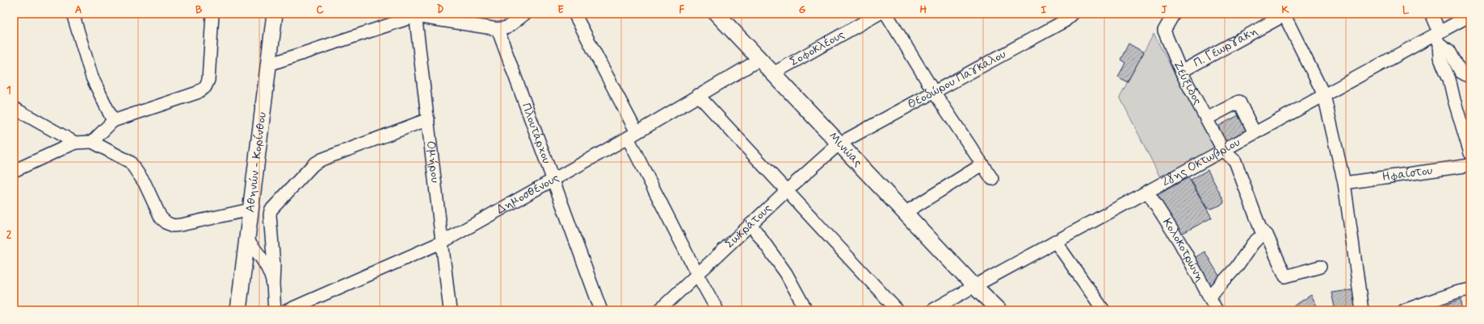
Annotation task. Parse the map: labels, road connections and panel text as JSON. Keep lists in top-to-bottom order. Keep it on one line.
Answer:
{"streets":{"main road":["Μινώας","Αθηνών - Κορίνθου"],"street":["Π. Γεωργάκη","Σοφοκλέους","Θεοδώρου Παγκάλου","Ζεύξιδος","Πλουτάρχου","Ομήρου","28ης Οκτωβρίου","Ηφαίστου","Δημοσθένους","Σωκράτους","Κολοκοτρώνη"]},"crossings":[["Π. Γεωργάκη","Ζεύξιδος"],["Σοφοκλέους","Μινώας"],["Θεοδώρου Παγκάλου","Μινώας"],["Θεοδώρου Παγκάλου","Σωκράτους"],["Ζεύξιδος","28ης Οκτωβρίου"],["Πλουτάρχου","Δημοσθένους"],["Μινώας","28ης Οκτωβρίου"],["Μινώας","Δημοσθένους"],["Μινώας","Σωκράτους"],["Ομήρου","Δημοσθένους"],["28ης Οκτωβρίου","Κολοκοτρώνη"]],"grid":{"columns":["A","B","C","D","E","F","G","H","I","J","K","L"],"rows":["1","2"]}}
